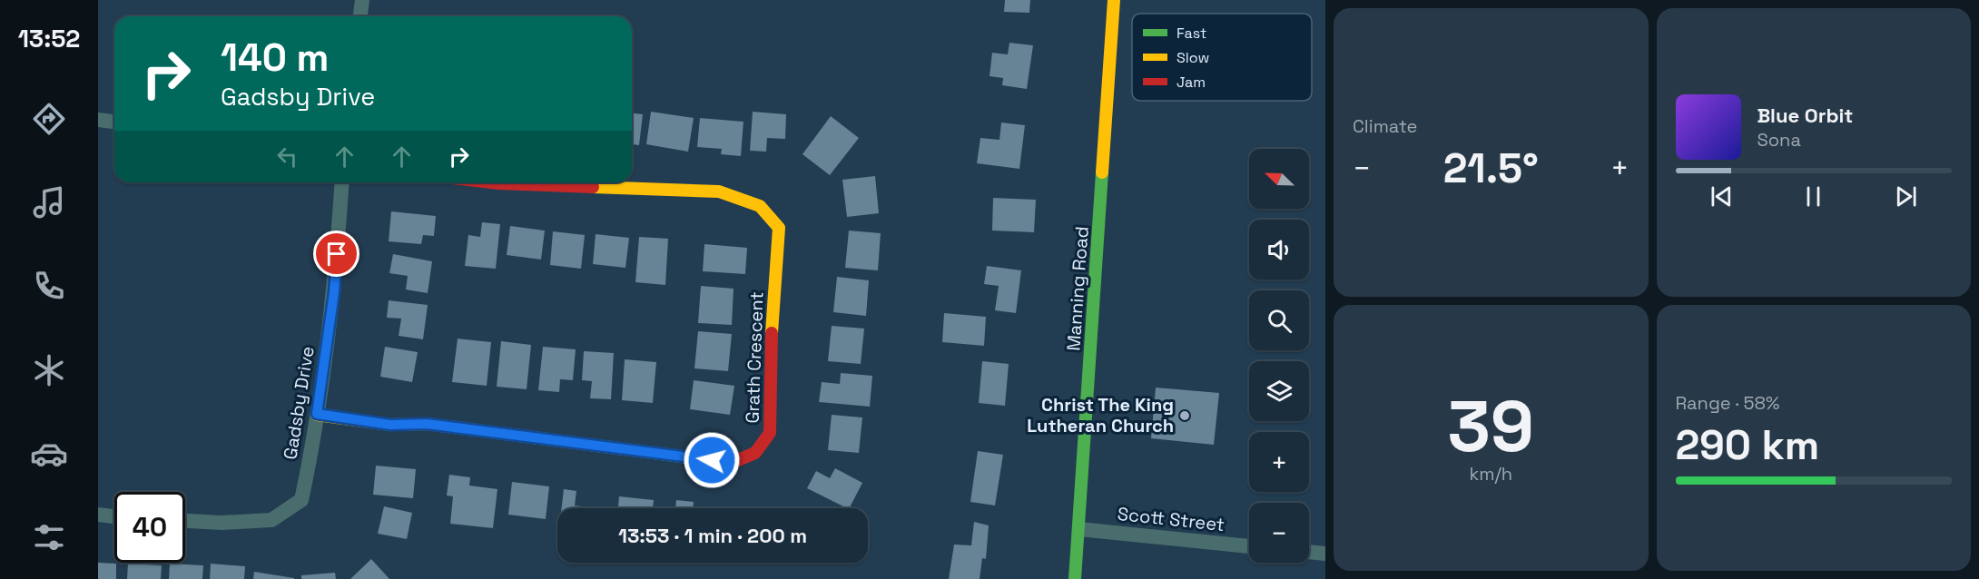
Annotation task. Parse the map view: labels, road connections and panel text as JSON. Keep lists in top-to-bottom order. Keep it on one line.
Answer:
{"streets":{"street":["Manning Road","Grath Crescent","Gadsby Drive","Scott Street"]},"crossings":[["Manning Road","Scott Street"],["Grath Crescent","Gadsby Drive"]],"places":["Christ The King Lutheran Church"],"legend":["Fast","Slow","Jam"],"north":"top left","page":{"tabs":"13:52","tile":["Climate",["39","km/h"],["Range · 58%","290 km"]],"turn":["140 m","Gadsby Drive"],"song":["Blue Orbit","Sona"],"heat":["−","21.5°","+"],"map_buttons":["+","−"],"limit":"40","trip":"13:53 · 1 min · 200 m"}}
